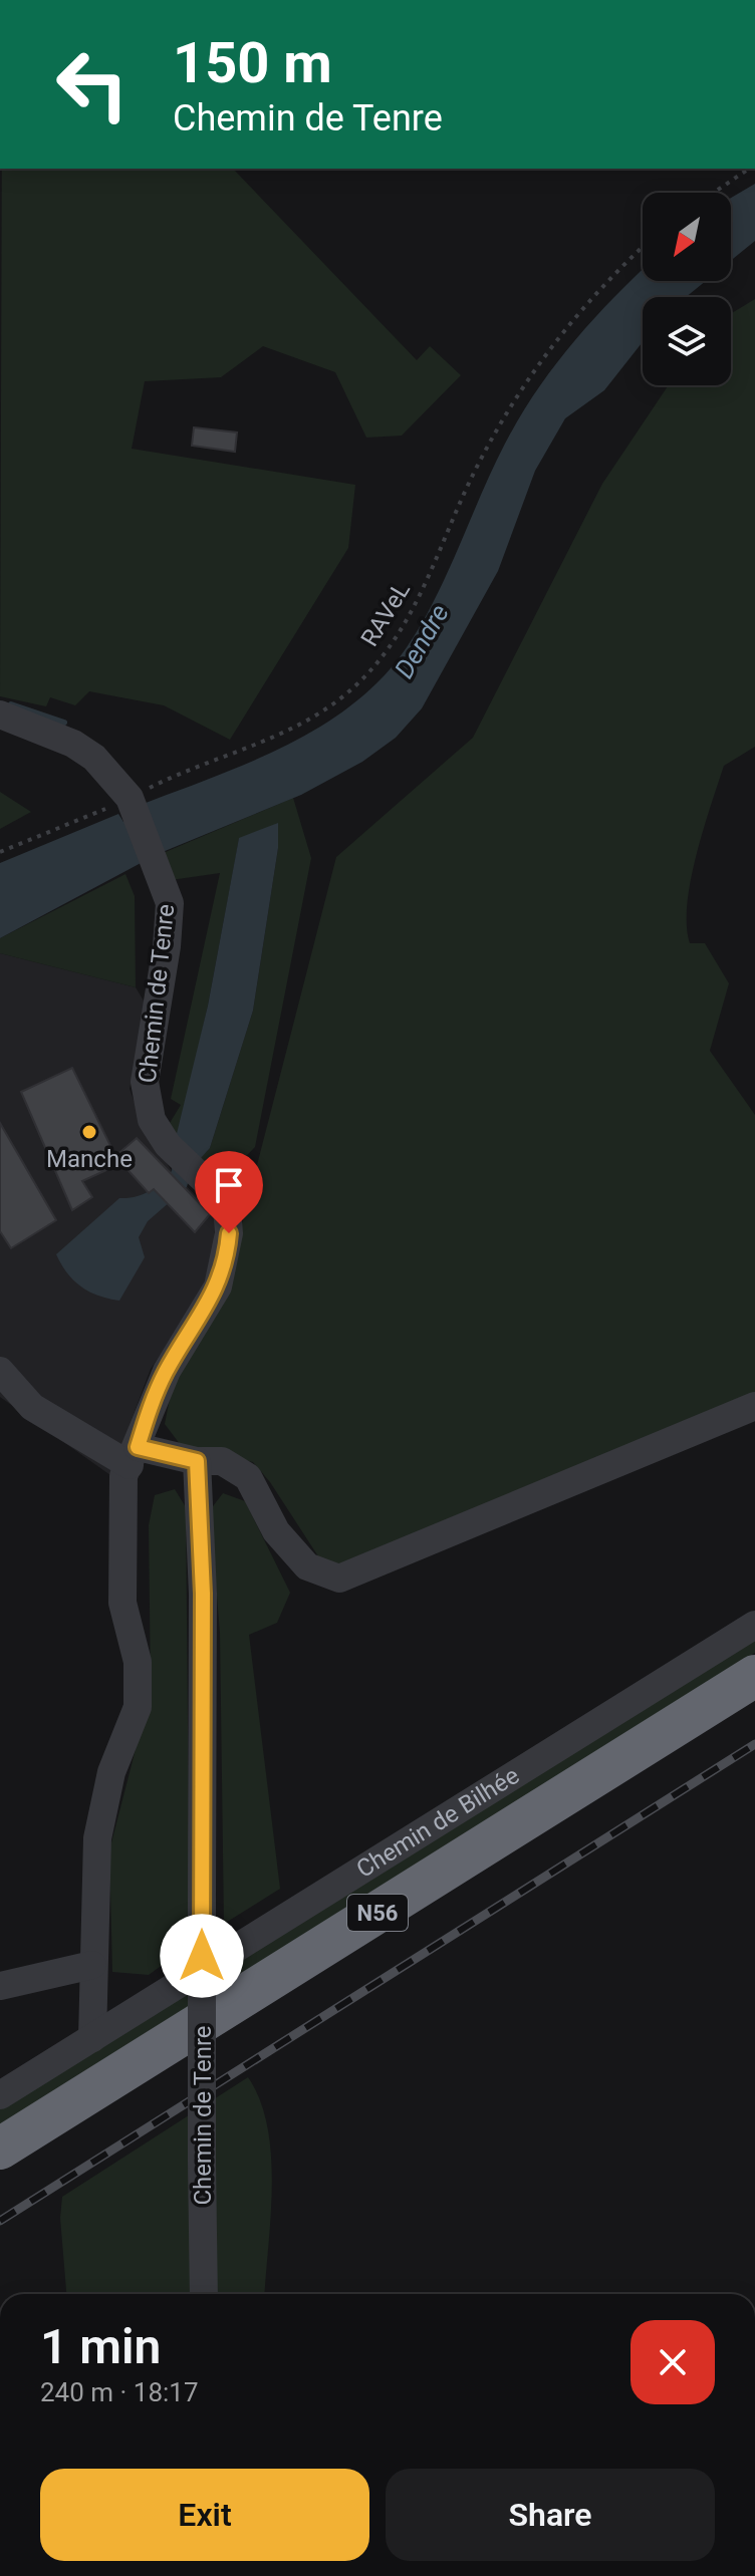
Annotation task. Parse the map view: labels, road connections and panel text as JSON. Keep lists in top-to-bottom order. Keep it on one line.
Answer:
{"streets":{"highway":["N56"],"street":["Chemin de Tenre","Chemin de Bilhée"],"path":["RAVeL"]},"crossings":[["RAVeL","Chemin de Tenre"],["Chemin de Tenre","Chemin de Bilhée"]],"water":["Dendre"],"places":["Manche"],"north":"bottom left","page":{"turn":["150 m","Chemin de Tenre"],"heading":["1 min","240 m · 18:17"],"buttons":["Exit","Share"]}}
